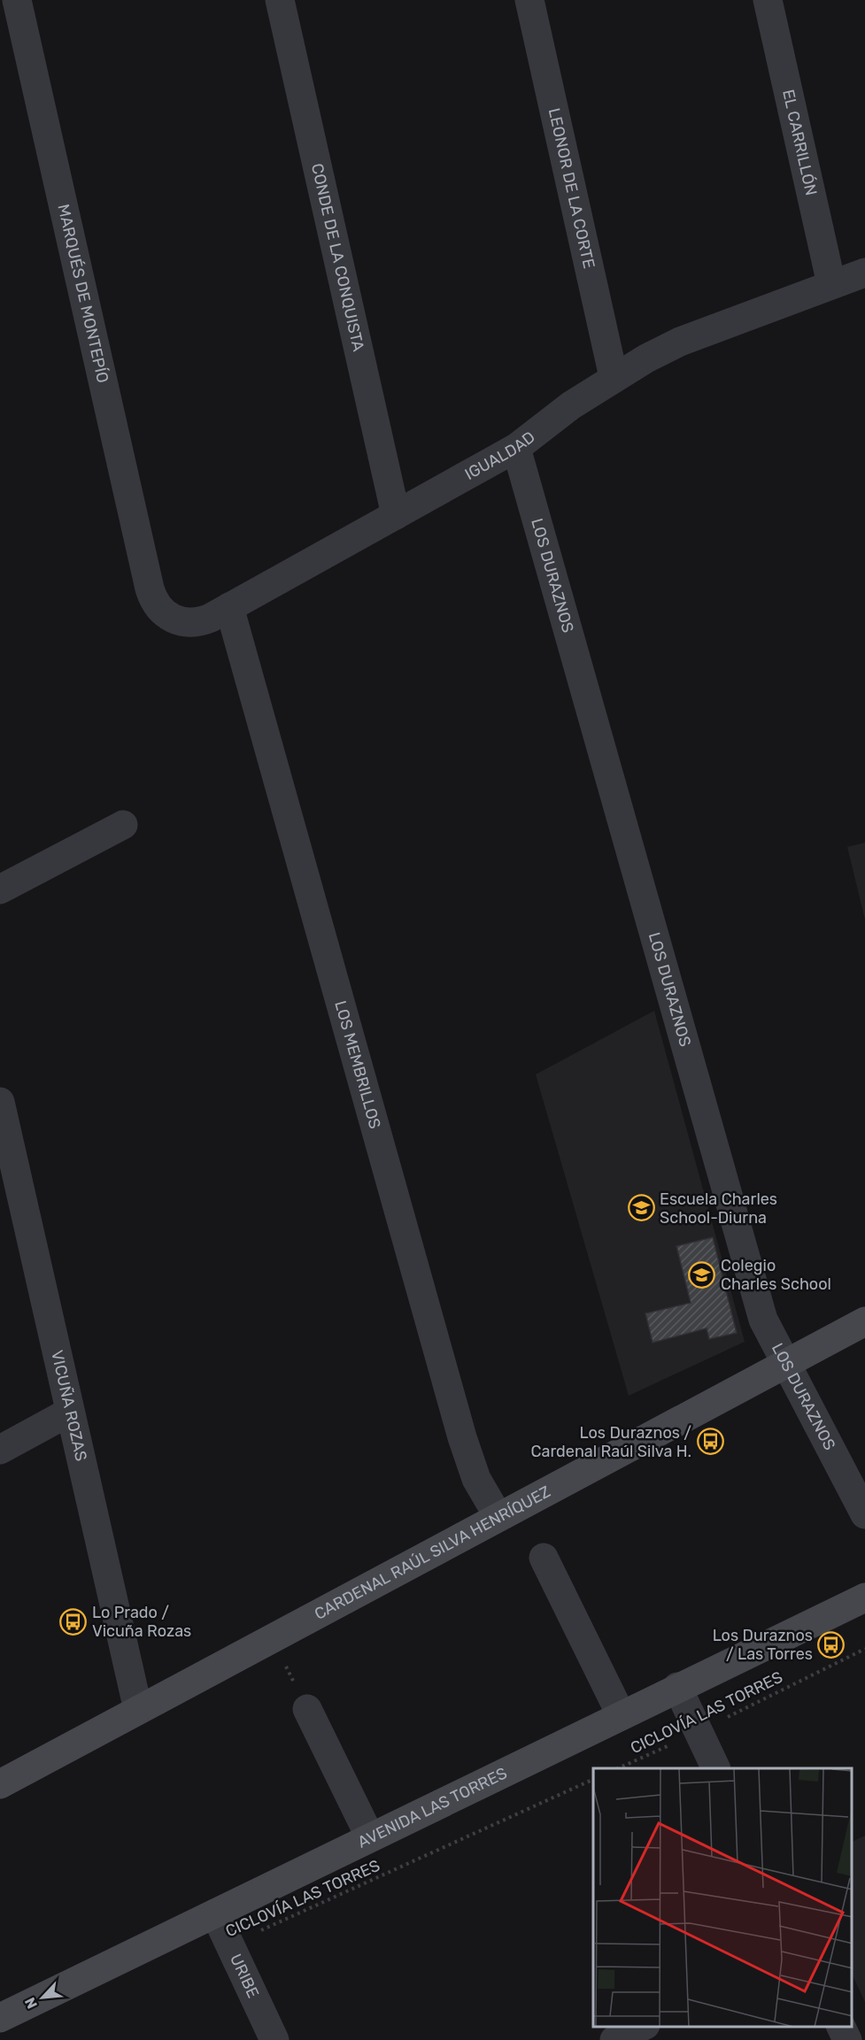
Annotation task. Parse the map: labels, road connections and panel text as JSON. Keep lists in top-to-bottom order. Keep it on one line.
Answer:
{"streets":{"main road":["CARDENAL RAÚL SILVA HENRÍQUEZ","AVENIDA LAS TORRES"],"street":["EL CARRILLÓN","LEONOR DE LA CORTE","CONDE DE LA CONQUISTA","MARQUÉS DE MONTEPÍO","IGUALDAD","LOS DURAZNOS","LOS MEMBRILLOS","VICUÑA ROZAS","URIBE"],"path":["CICLOVÍA LAS TORRES"]},"crossings":[["EL CARRILLÓN","IGUALDAD"],["LEONOR DE LA CORTE","IGUALDAD"],["CONDE DE LA CONQUISTA","IGUALDAD"],["MARQUÉS DE MONTEPÍO","IGUALDAD"],["IGUALDAD","LOS DURAZNOS"],["IGUALDAD","LOS MEMBRILLOS"],["LOS DURAZNOS","CARDENAL RAÚL SILVA HENRÍQUEZ"],["LOS MEMBRILLOS","CARDENAL RAÚL SILVA HENRÍQUEZ"],["VICUÑA ROZAS","CARDENAL RAÚL SILVA HENRÍQUEZ"],["CICLOVÍA LAS TORRES","URIBE"],["AVENIDA LAS TORRES","URIBE"]],"places":{"school or university":["Escuela Charles School-Diurna","Colegio Charles School"],"bus stop":["Los Duraznos / Cardenal Raúl Silva H.","Lo Prado / Vicuña Rozas","Los Duraznos / Las Torres"]},"north":"bottom left"}
